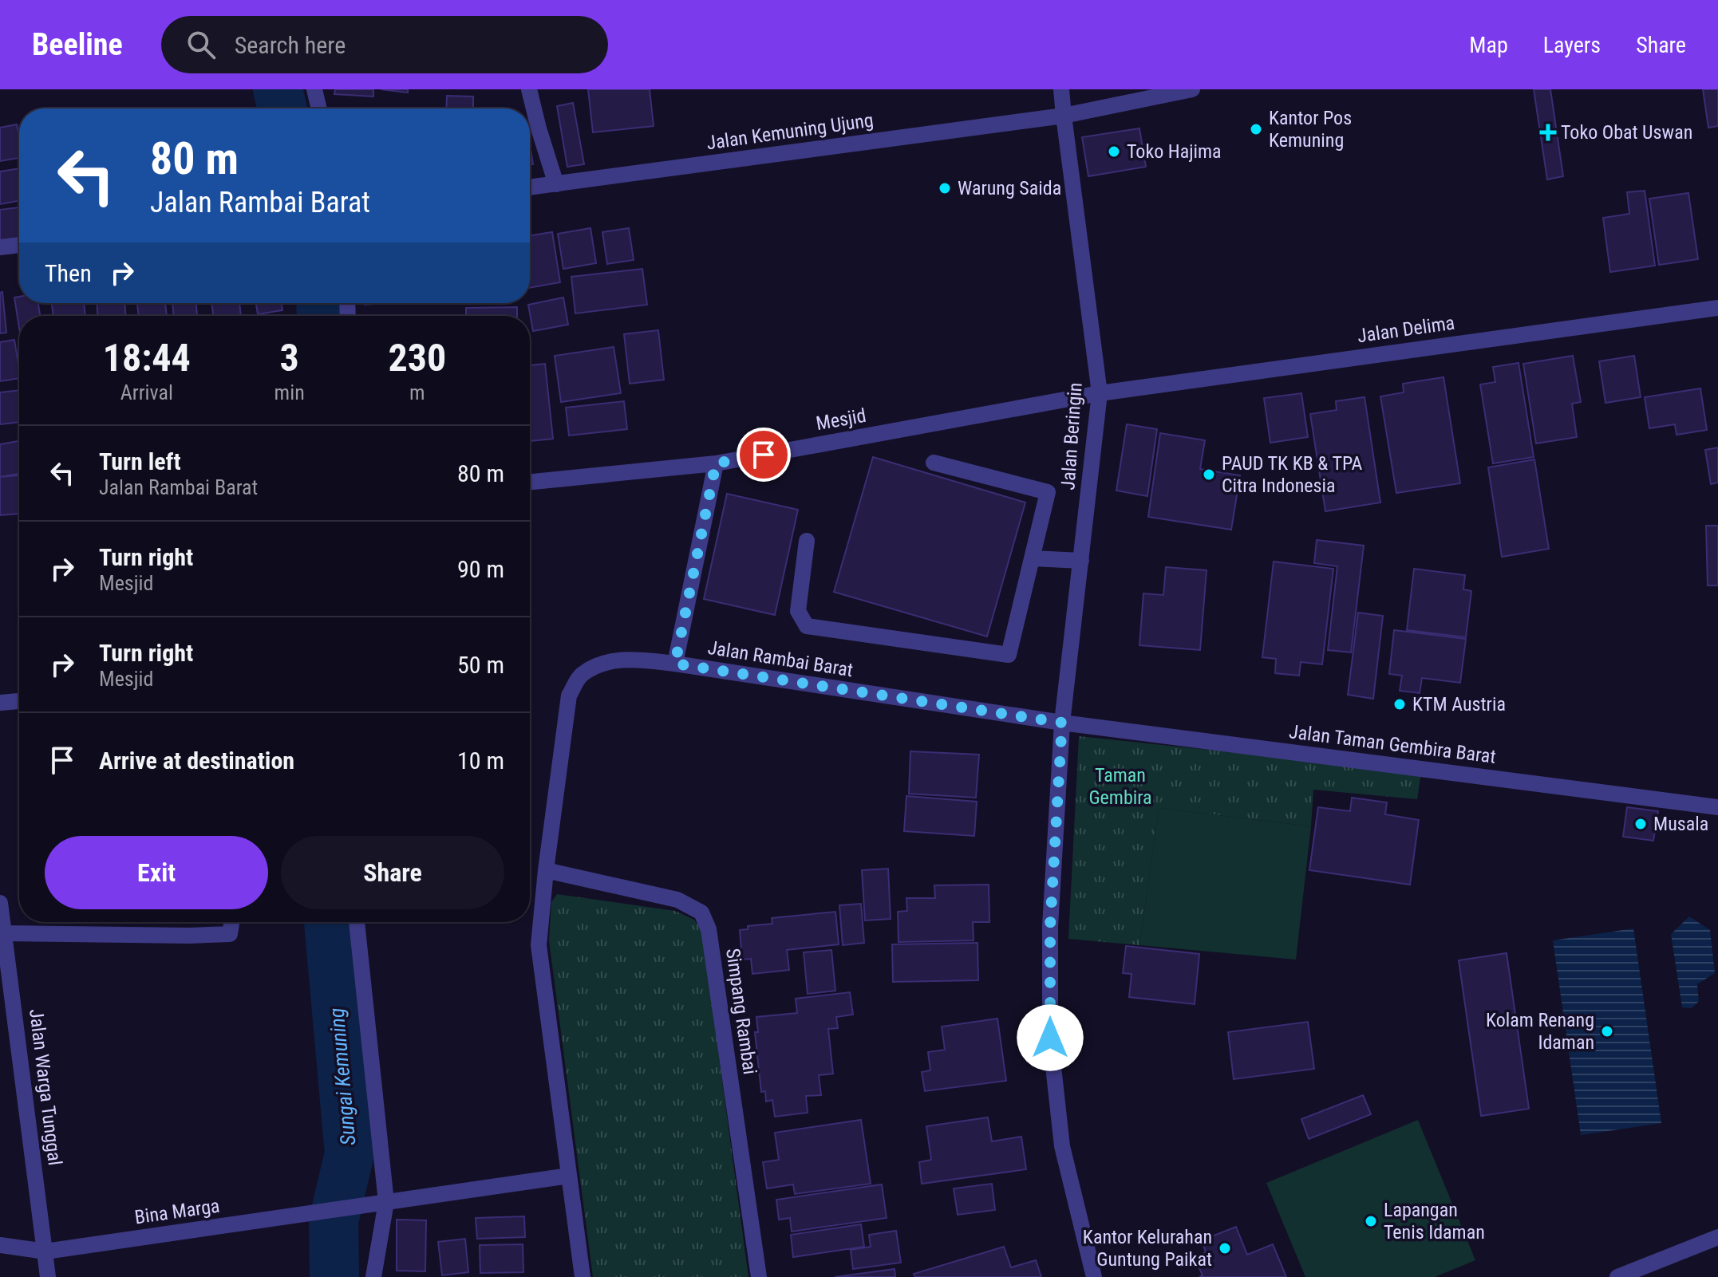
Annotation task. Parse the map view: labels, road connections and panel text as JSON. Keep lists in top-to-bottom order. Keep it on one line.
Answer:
{"streets":{"street":["Jalan Kemuning Ujung","Jalan Delima","Mesjid","Jalan Beringin","Jalan Rambai Barat","Jalan Taman Gembira Barat","Simpang Rambai","Jalan Warga Tunggal","Bina Marga"]},"crossings":[["Jalan Kemuning Ujung","Jalan Beringin"],["Jalan Delima","Mesjid"],["Jalan Delima","Jalan Beringin"],["Mesjid","Jalan Beringin"],["Jalan Beringin","Jalan Rambai Barat"],["Jalan Beringin","Jalan Taman Gembira Barat"],["Jalan Rambai Barat","Jalan Taman Gembira Barat"],["Jalan Rambai Barat","Simpang Rambai"],["Jalan Warga Tunggal","Bina Marga"]],"water":["Sungai Kemuning"],"parks":["Taman Gembira"],"places":{"other":["Kantor Pos Kemuning","Toko Hajima","Warung Saida","PAUD TK KB & TPA Citra Indonesia","KTM Austria","Musala","Kolam Renang Idaman","Lapangan Tenis Idaman","Kantor Kelurahan Guntung Paikat"],"health":["Toko Obat Uswan"]},"page":{"header":"Beeline","search":"Search here","nav":["Map","Layers","Share"],"turn":["80 m","Jalan Rambai Barat"],"then":"Then","eta":["18:44","Arrival","3","min","230","m"],"list":[{"name":"Turn left","note":"Jalan Rambai Barat","value":"80 m"},{"name":"Turn right","note":"Mesjid","value":"90 m"},{"name":"Turn right","note":"Mesjid","value":"50 m"},{"name":"Arrive at destination","value":"10 m"}],"buttons":["Exit","Share"]}}
